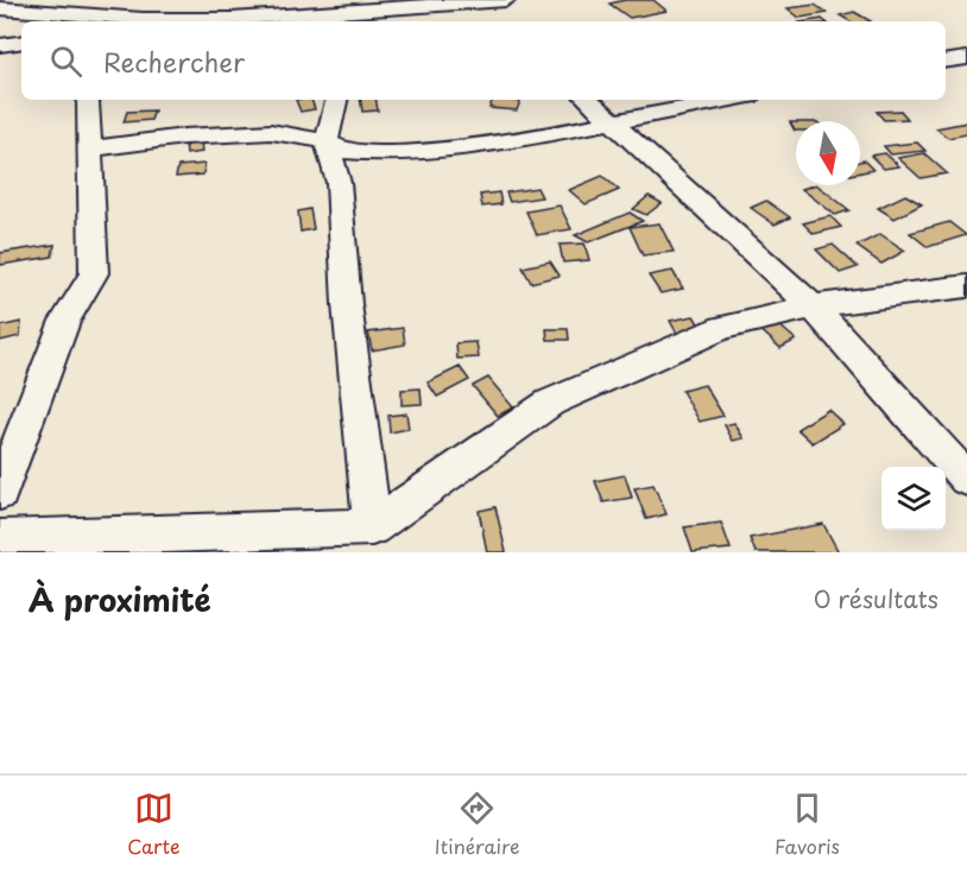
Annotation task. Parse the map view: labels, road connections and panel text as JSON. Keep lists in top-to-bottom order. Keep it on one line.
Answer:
{"north":"bottom","page":{"search":"Rechercher","heading":["À proximité","0 résultats"],"nav":["Carte","Itinéraire","Favoris"]}}
